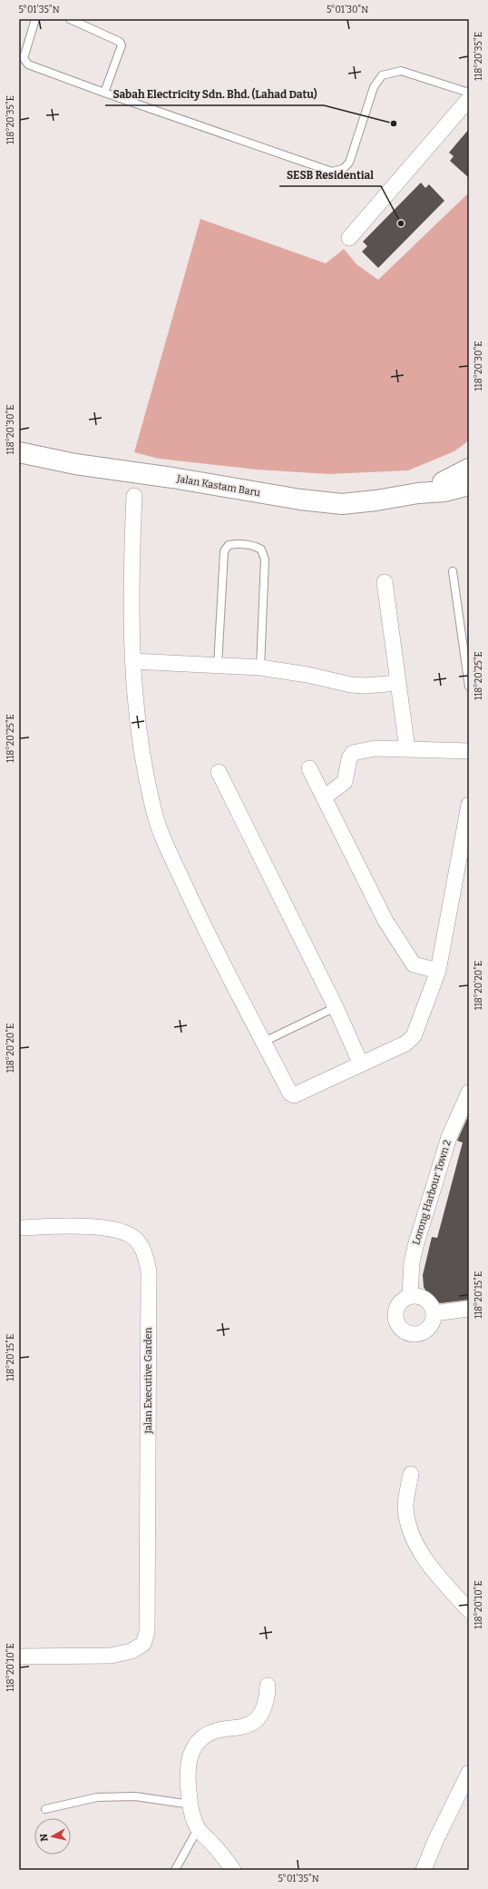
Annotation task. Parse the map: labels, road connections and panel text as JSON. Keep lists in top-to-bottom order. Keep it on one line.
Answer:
{"streets":{"street":["Jalan Kastam Baru","Lorong Harbour Town 2","Jalan Executive Garden"]},"places":["Sabah Electricity Sdn. Bhd. (Lahad Datu)","SESB Residential"],"north":"left","coordinates":["5°01'35\"N","5°01'30\"N","118°20'35\"E","118°20'30\"E","118°20'25\"E","118°20'20\"E","118°20'15\"E","118°20'10\"E"]}
